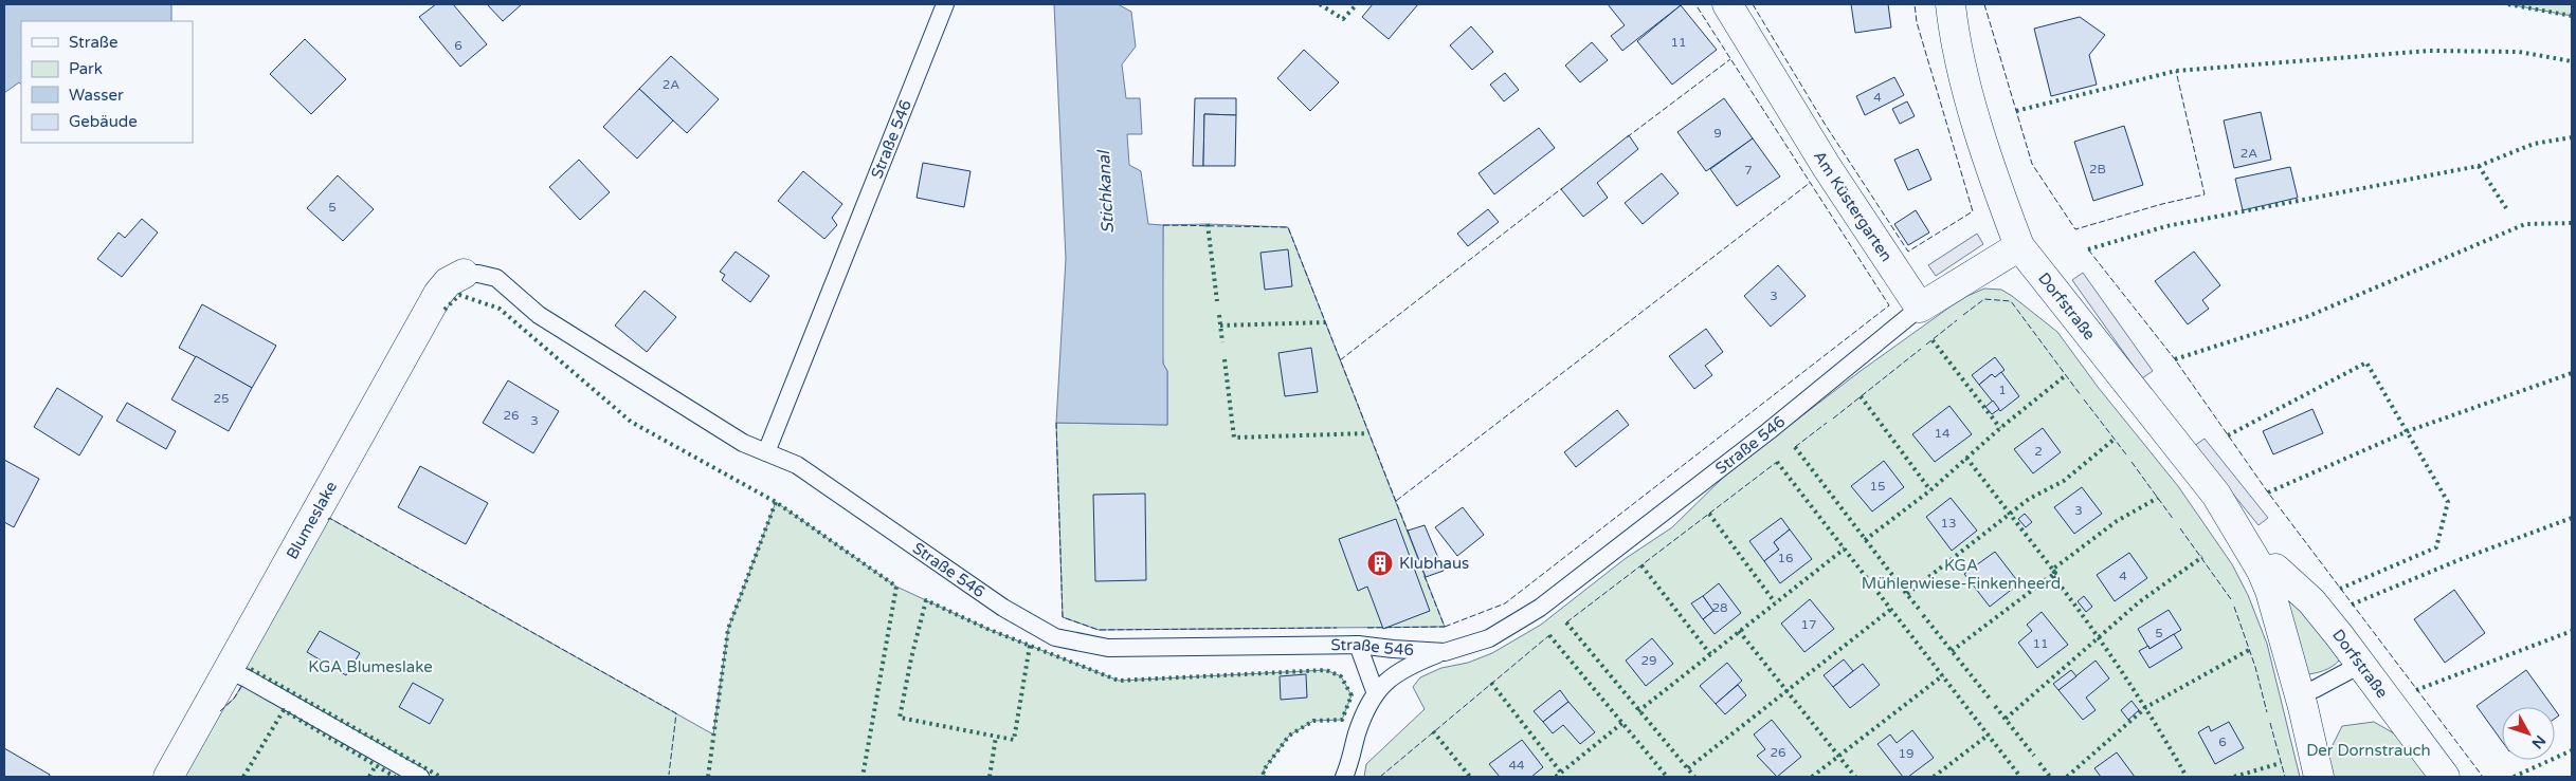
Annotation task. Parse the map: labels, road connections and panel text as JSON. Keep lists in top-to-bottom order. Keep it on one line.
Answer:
{"streets":{"street":["Am Küstergarten","Dorfstraße","Blumeslake"],"lane":["Straße 546"]},"crossings":[["Straße 546","Am Küstergarten"],["Straße 546","Blumeslake"]],"water":["Stichkanal"],"parks":["KGA Mühlenwiese-Finkenheerd","KGA Blumeslake","Der Dornstrauch"],"places":{"building":["Klubhaus"]},"house_numbers":["11","6","2A","4","9","2A","2B","7","5","3","1","25","26","3","14","2","15","3","13","16","4","28","17","5","11","29","6","26","19","44"],"legend":["Straße","Park","Wasser","Gebäude"],"north":"bottom right"}
